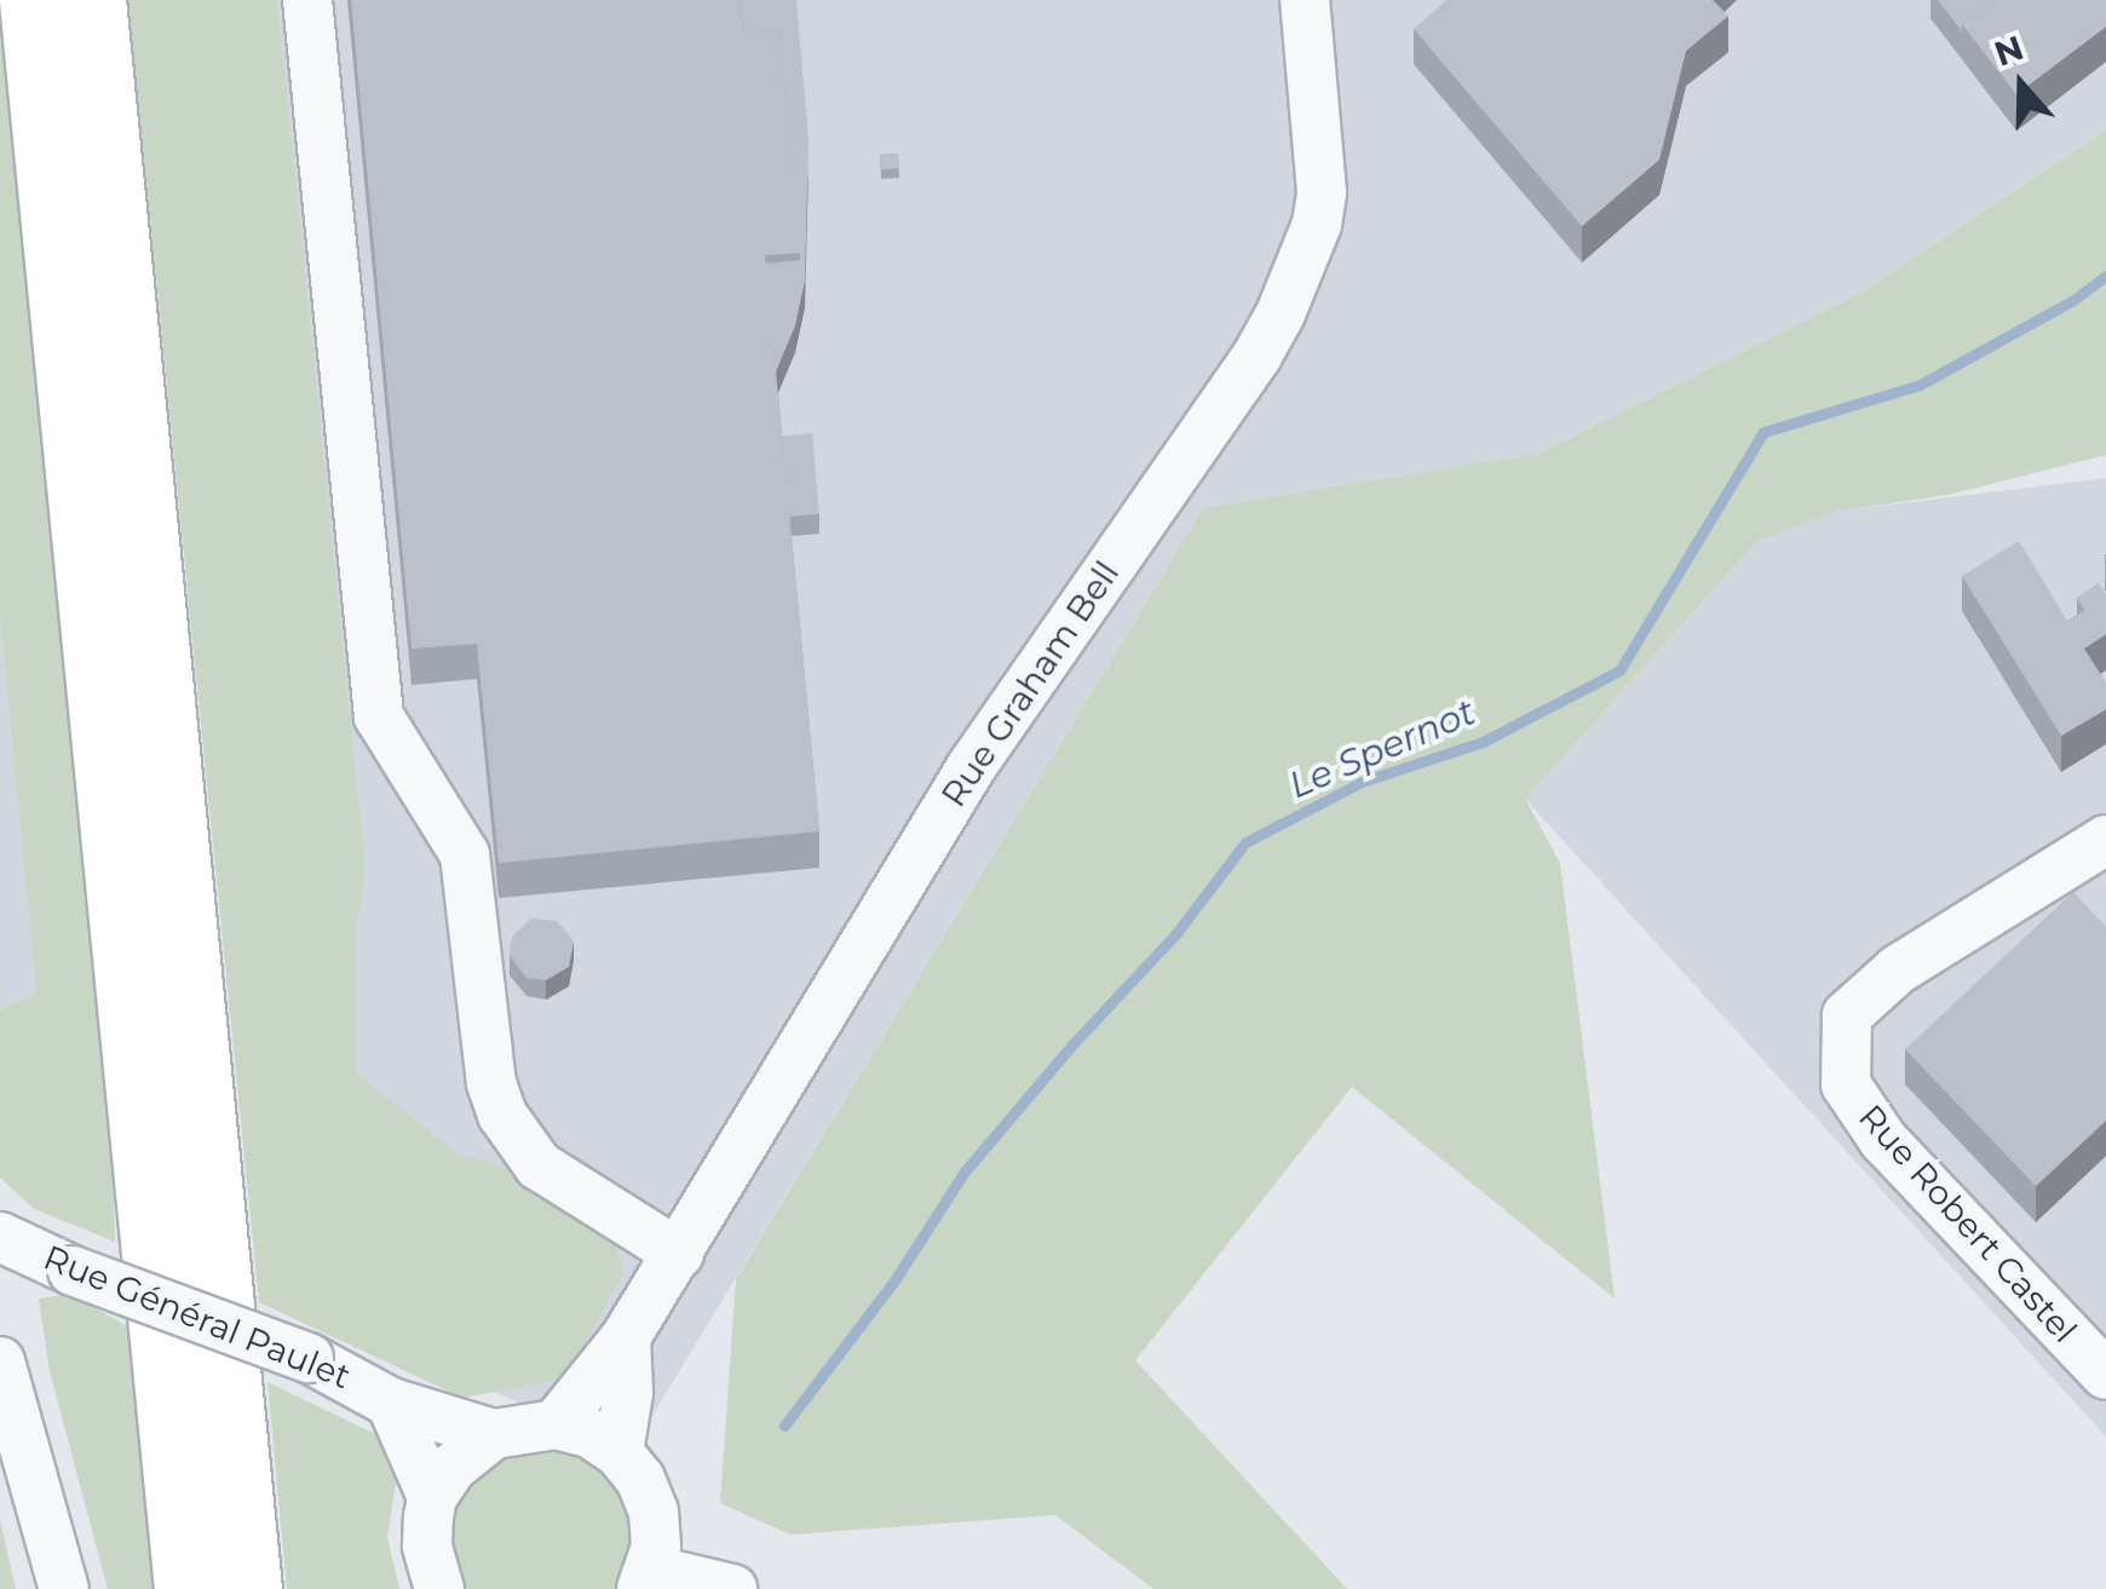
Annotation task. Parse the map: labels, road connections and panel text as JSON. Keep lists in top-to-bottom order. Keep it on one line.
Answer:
{"streets":{"street":["Rue Graham Bell","Rue Robert Castel","Rue Général Paulet"]},"water":["Le Spernot"],"north":"top"}
